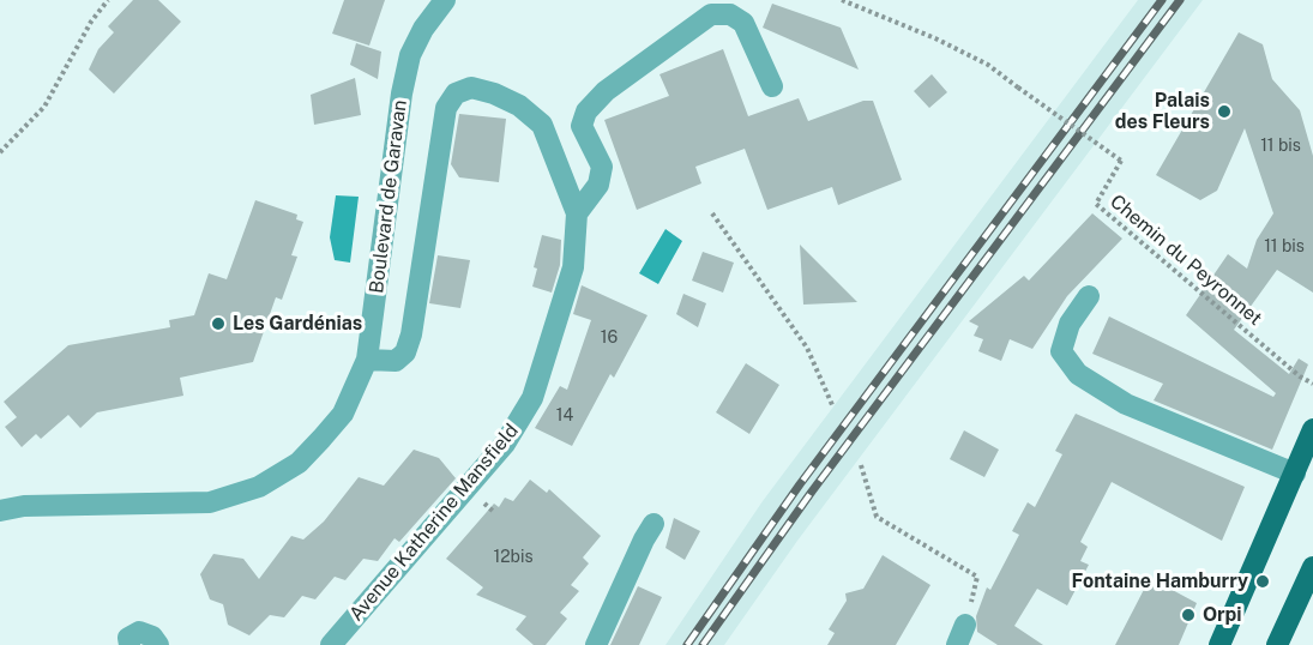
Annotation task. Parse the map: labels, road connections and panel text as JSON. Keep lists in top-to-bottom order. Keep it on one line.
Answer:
{"streets":{"street":["Boulevard de Garavan","Avenue Katherine Mansfield"],"path":["Chemin du Peyronnet"]},"crossings":[["Boulevard de Garavan","Avenue Katherine Mansfield"]],"places":["Palais des Fleurs","Les Gardénias","Fontaine Hamburry","Orpi"],"house_numbers":["11 bis","11 bis","16","14","12bis"]}
